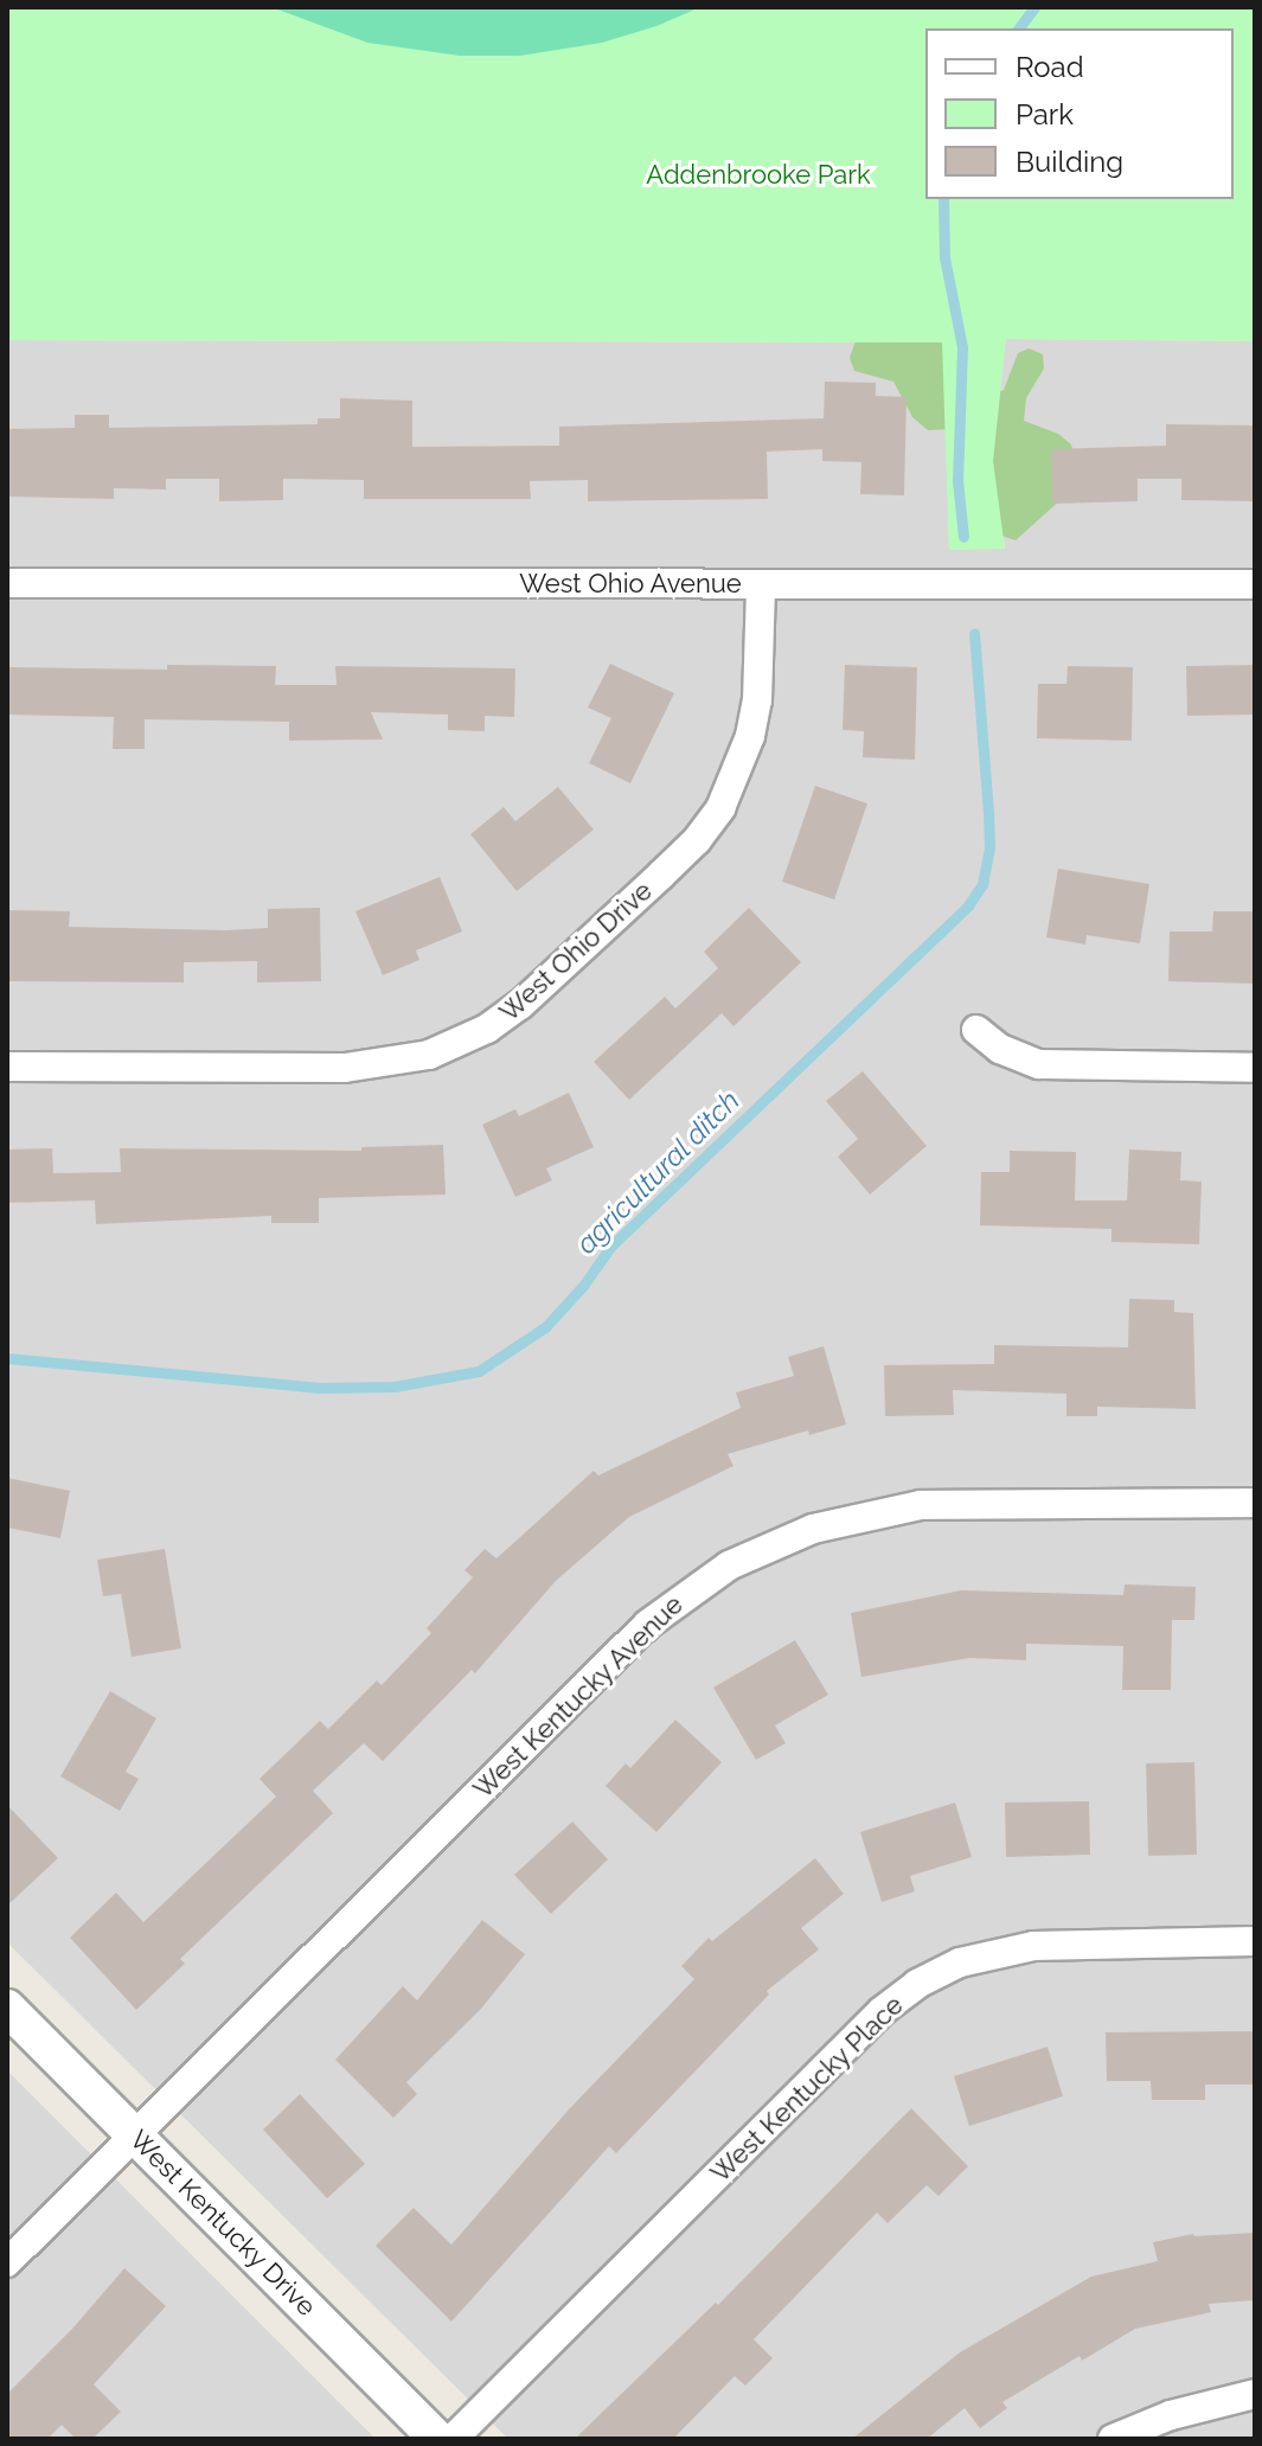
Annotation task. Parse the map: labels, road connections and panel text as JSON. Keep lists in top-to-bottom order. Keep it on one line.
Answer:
{"streets":{"street":["West Ohio Avenue","West Ohio Drive","West Kentucky Avenue","West Kentucky Place","West Kentucky Drive"]},"crossings":[["West Ohio Avenue","West Ohio Drive"],["West Kentucky Avenue","West Kentucky Drive"]],"water":["agricultural ditch"],"parks":["Addenbrooke Park"],"legend":["Road","Park","Building"]}
